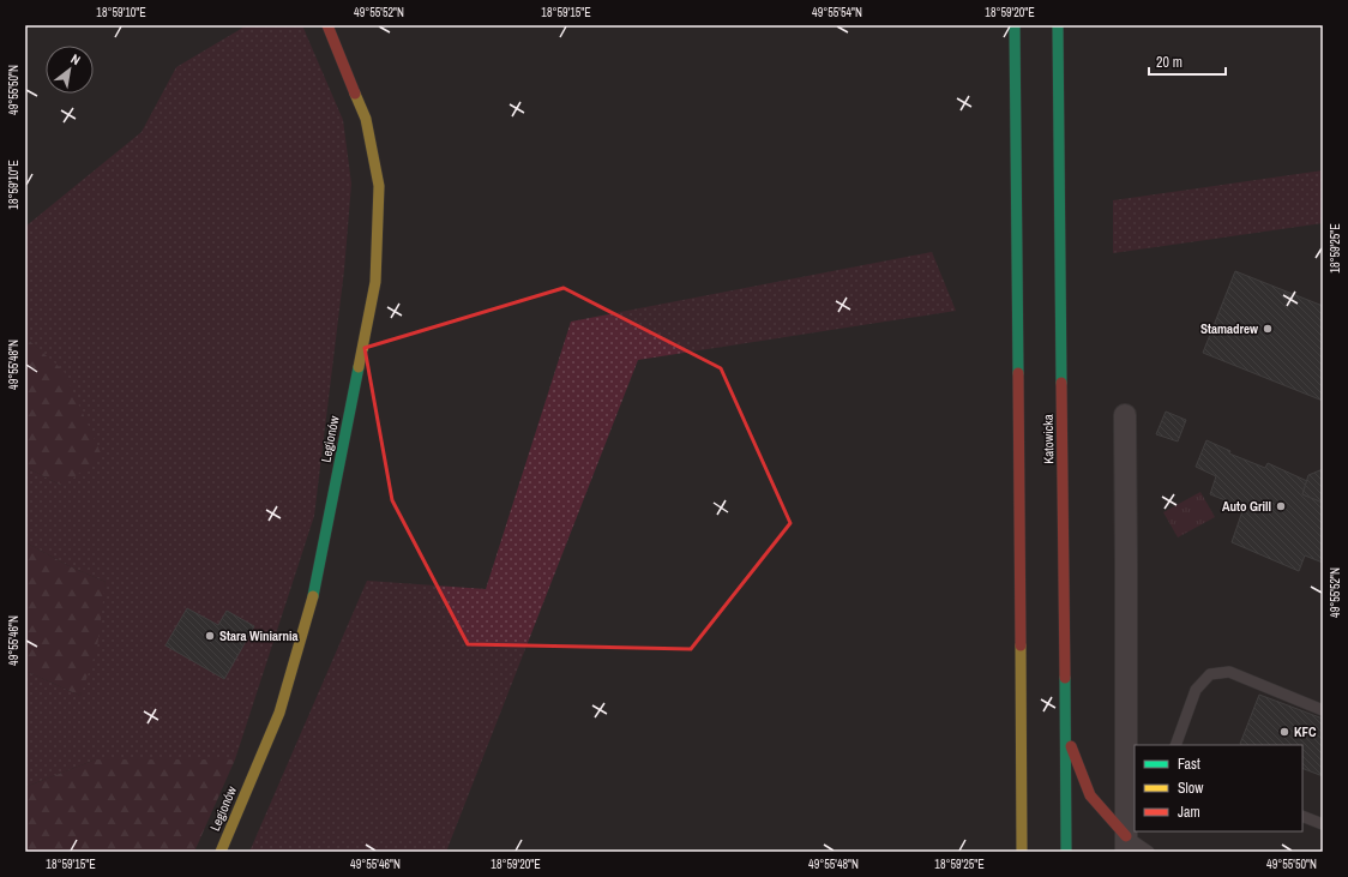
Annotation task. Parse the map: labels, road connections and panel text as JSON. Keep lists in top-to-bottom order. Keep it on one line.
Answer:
{"streets":{"main road":["Legionów","Katowicka"]},"places":["Stamadrew","Auto Grill","Stara Winiarnia","KFC"],"legend":["Fast","Slow","Jam"],"scale_bar":"20 m","north":"top right","coordinates":["18°59'10\"E","49°55'52\"N","18°59'15\"E","49°55'54\"N","18°59'20\"E","49°55'50\"N","18°59'25\"E","49°55'48\"N","49°55'46\"N"]}
